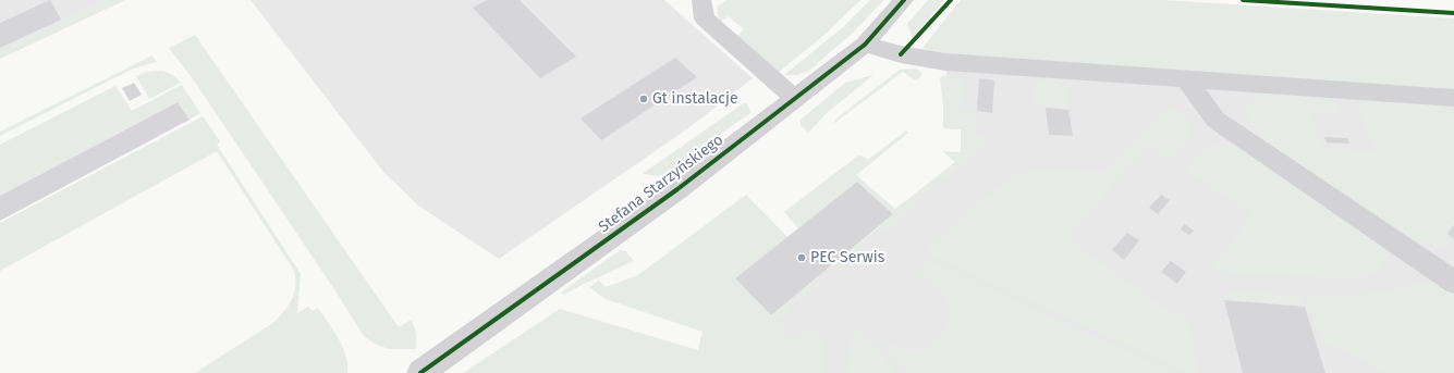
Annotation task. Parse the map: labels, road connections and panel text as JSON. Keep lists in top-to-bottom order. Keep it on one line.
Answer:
{"streets":{"street":["Stefana Starzyńskiego"]},"places":["Gt instalacje","PEC Serwis"]}
